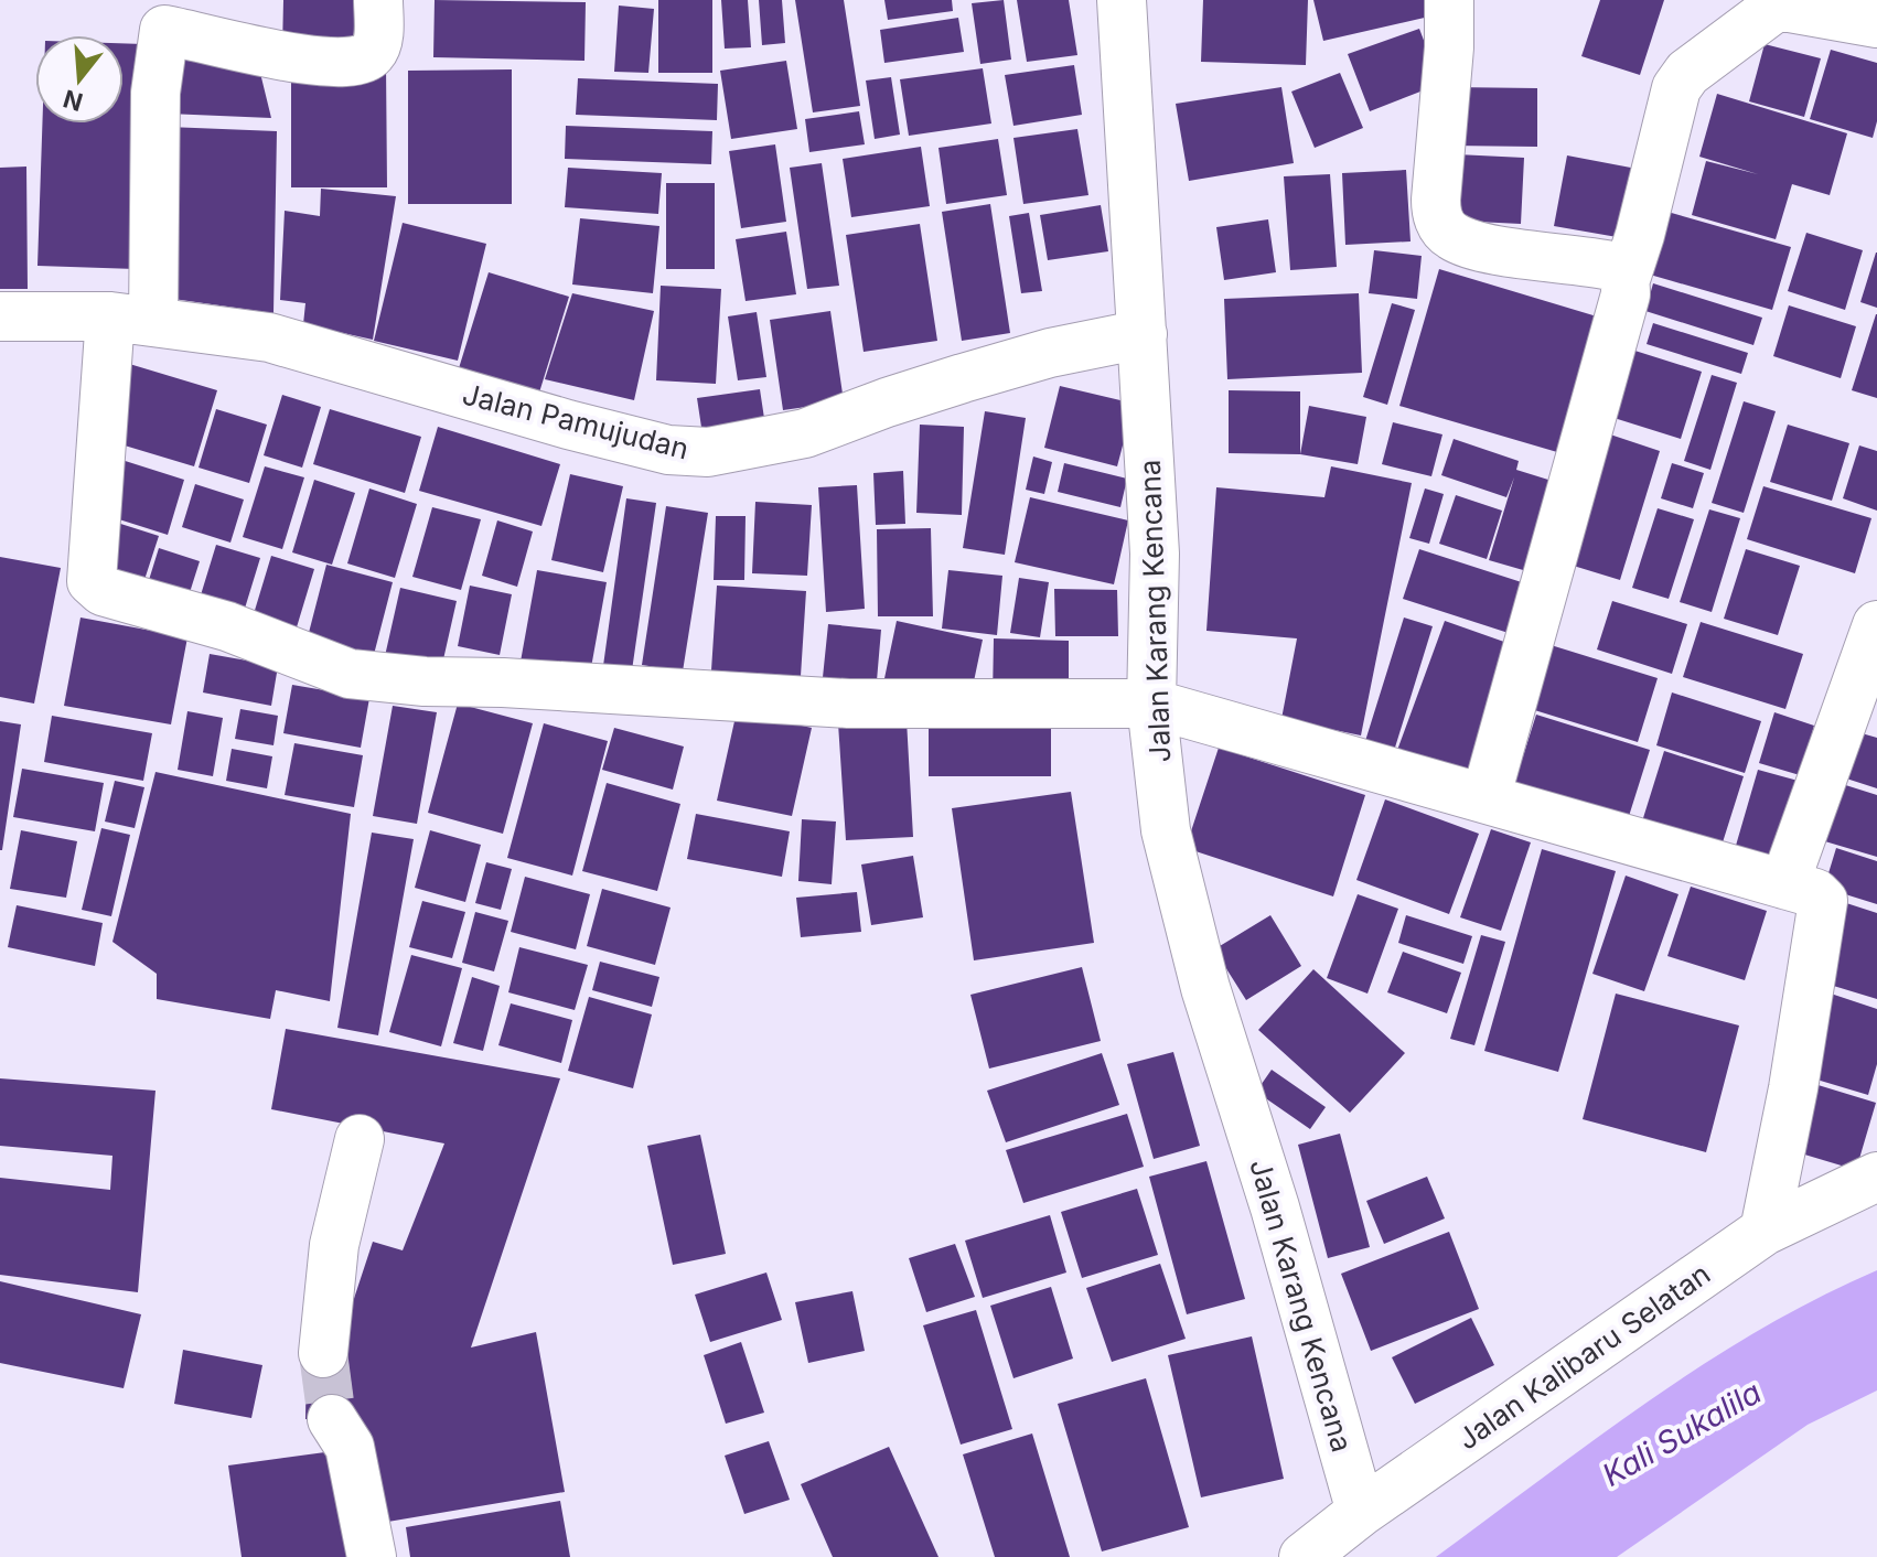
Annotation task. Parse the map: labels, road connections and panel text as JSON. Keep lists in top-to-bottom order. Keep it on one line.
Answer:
{"streets":{"street":["Jalan Pamujudan","Jalan Karang Kencana","Jalan Kalibaru Selatan"]},"crossings":[["Jalan Pamujudan","Jalan Karang Kencana"],["Jalan Karang Kencana","Jalan Kalibaru Selatan"]],"water":["Kali Sukalila"],"north":"bottom"}
